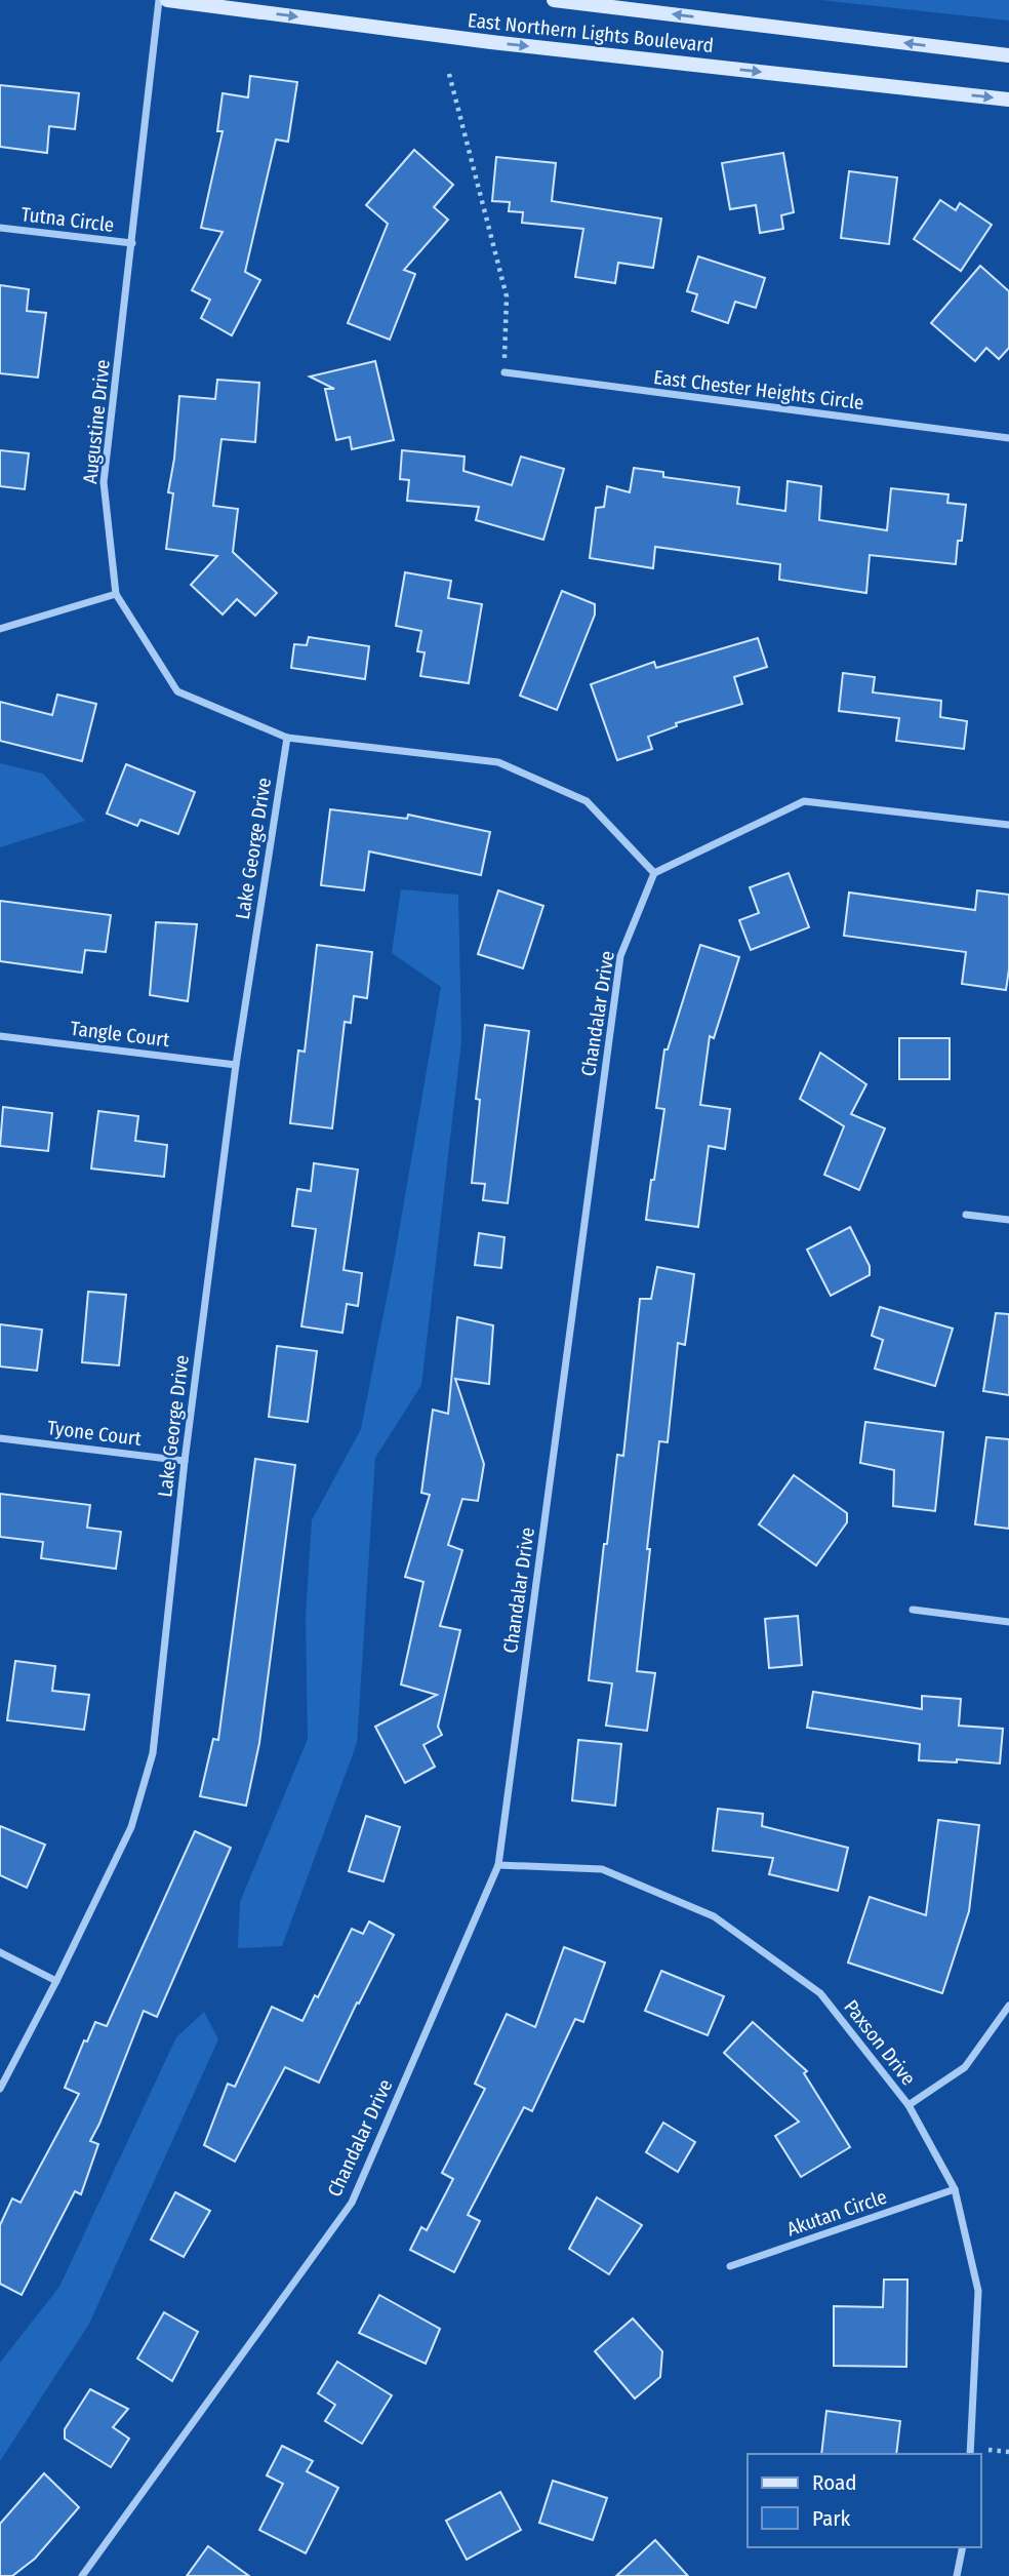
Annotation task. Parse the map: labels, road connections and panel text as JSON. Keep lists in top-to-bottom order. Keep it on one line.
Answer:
{"streets":{"main road":["East Northern Lights Boulevard"],"street":["Tutna Circle","East Chester Heights Circle","Augustine Drive","Lake George Drive","Chandalar Drive","Tangle Court","Tyone Court","Paxson Drive","Akutan Circle"]},"crossings":[["Tutna Circle","Augustine Drive"],["Augustine Drive","Lake George Drive"],["Augustine Drive","Chandalar Drive"],["Lake George Drive","Tangle Court"],["Lake George Drive","Tyone Court"],["Chandalar Drive","Paxson Drive"],["Paxson Drive","Akutan Circle"]],"legend":["Road","Park"]}
